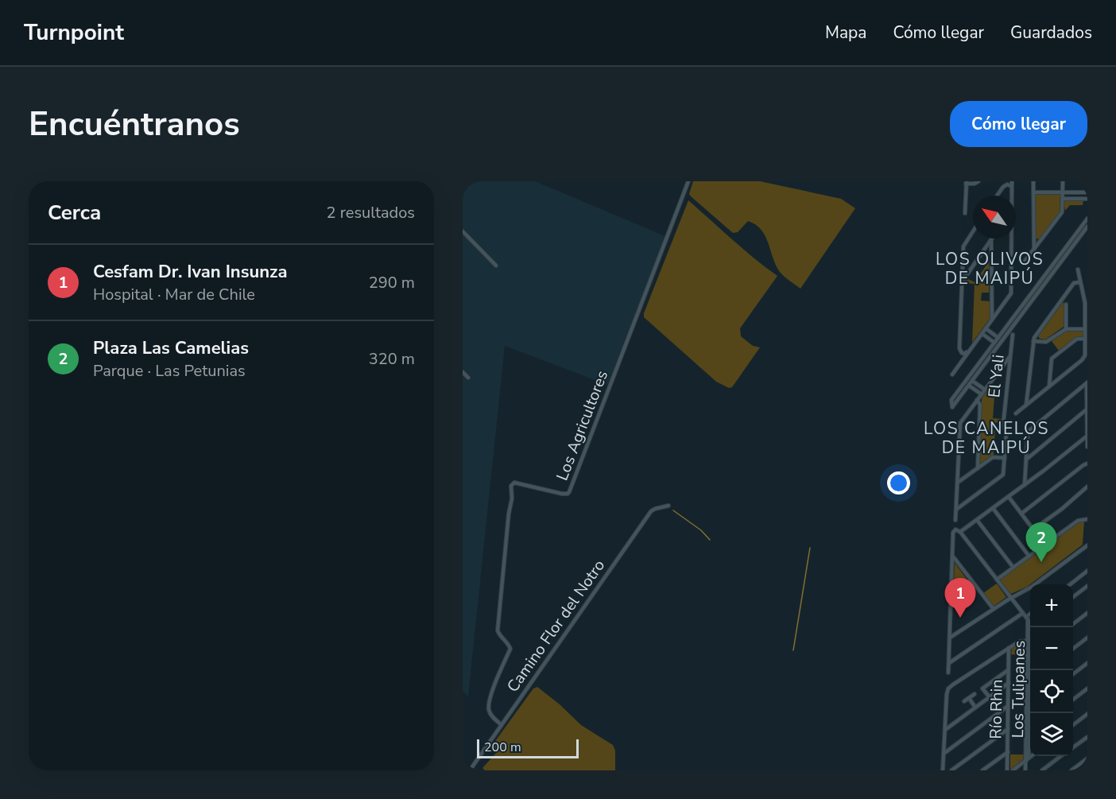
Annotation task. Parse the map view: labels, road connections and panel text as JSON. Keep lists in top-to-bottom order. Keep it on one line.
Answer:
{"streets":{"street":["El Yali","Los Agricultores","Camino Flor del Notro","Los Tulipanes","Río Rhin"]},"crossings":[["Los Agricultores","Camino Flor del Notro"]],"districts":["LOS OLIVOS DE MAIPÚ","LOS CANELOS DE MAIPÚ"],"scale_bar":"200 m","north":"top left","page":{"header":"Turnpoint","nav":["Mapa","Cómo llegar","Guardados"],"buttons":"Cómo llegar","title":"Encuéntranos","heading":["Cerca","2 resultados"],"list":[{"mark":"1","name":"Cesfam Dr. Ivan Insunza","note":"Hospital · Mar de Chile","value":"290 m"},{"mark":"2","name":"Plaza Las Camelias","note":"Parque · Las Petunias","value":"320 m"}],"pins":["2","1"],"map_buttons":["+","−"],"scale":"200 m"}}
